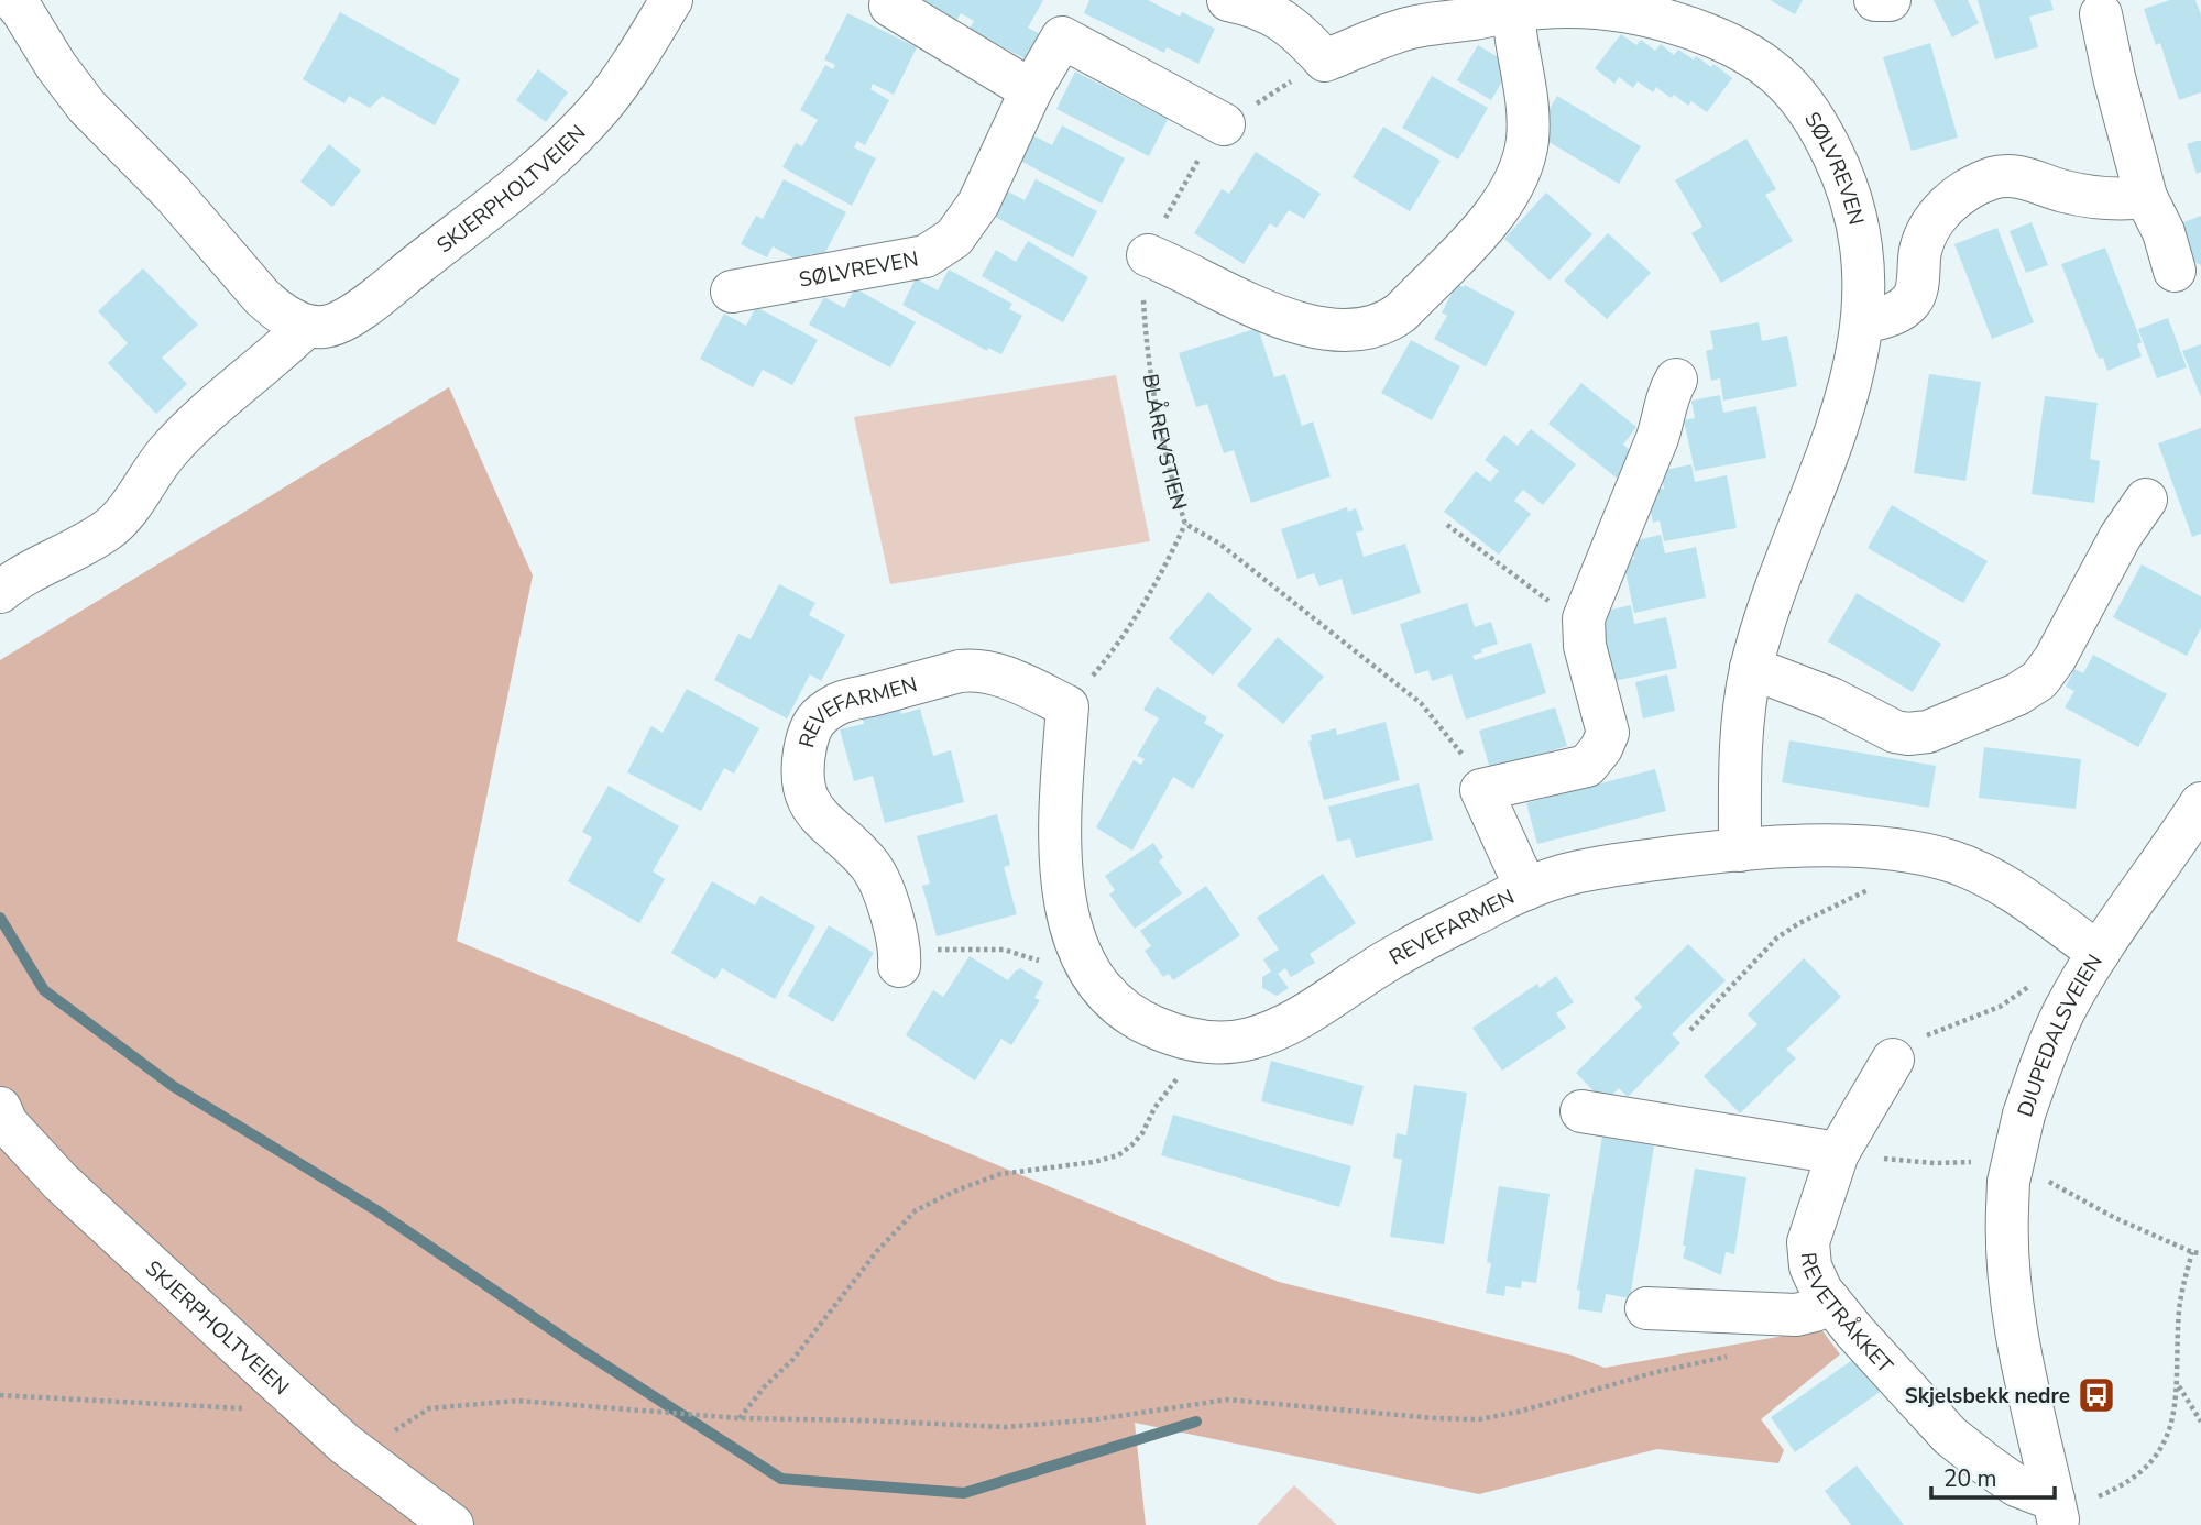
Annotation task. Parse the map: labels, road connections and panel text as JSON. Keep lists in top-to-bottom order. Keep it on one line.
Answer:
{"streets":{"street":["SØLVREVEN","SKJERPHOLTVEIEN","REVEFARMEN","DJUPEDALSVEIEN","REVETRÅKKET"],"path":["BLÅREVSTIEN"]},"crossings":[["SØLVREVEN","BLÅREVSTIEN"],["SØLVREVEN","REVEFARMEN"],["REVEFARMEN","DJUPEDALSVEIEN"],["DJUPEDALSVEIEN","REVETRÅKKET"]],"places":{"bus stop":["Skjelsbekk nedre"]},"scale_bar":"20 m"}
